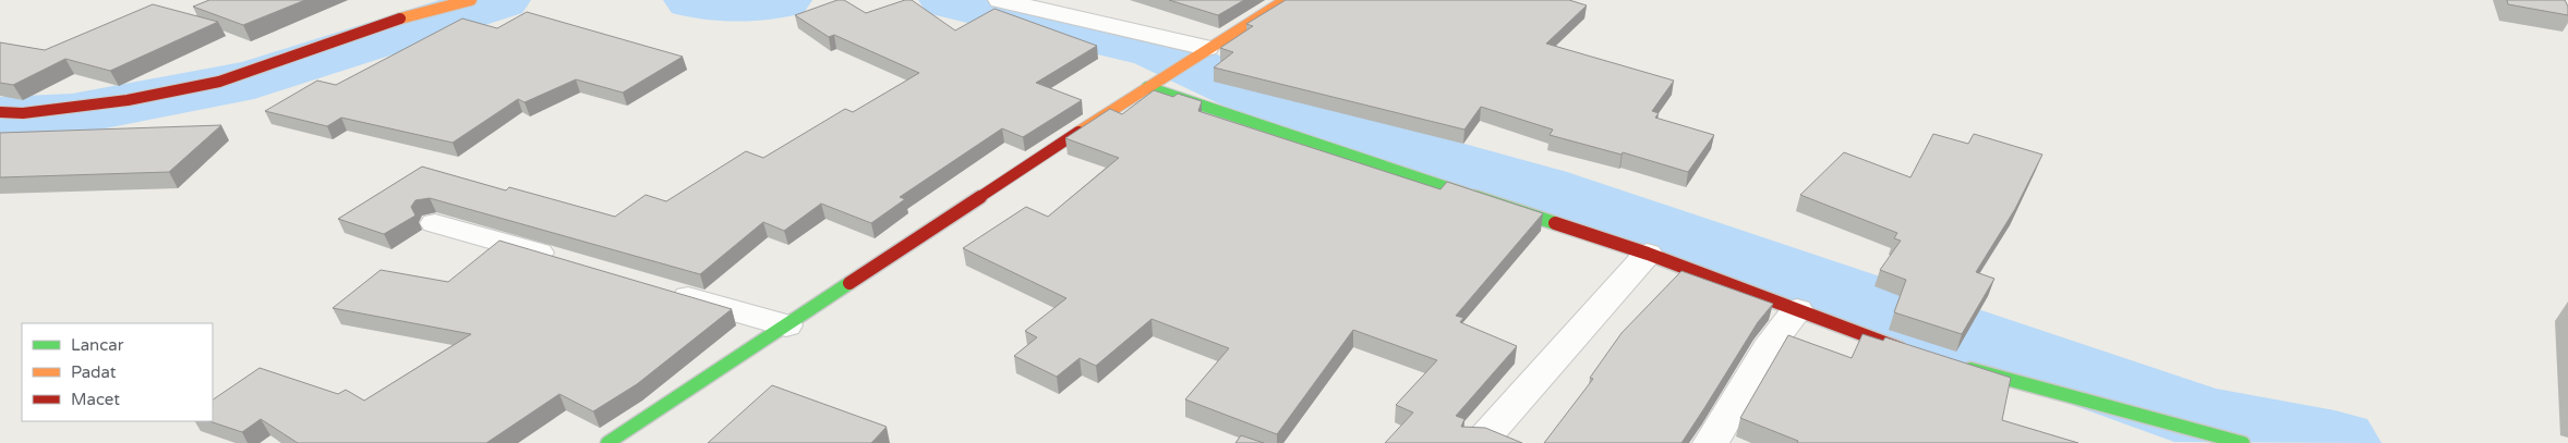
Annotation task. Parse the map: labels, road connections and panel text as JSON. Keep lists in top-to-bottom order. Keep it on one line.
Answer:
{"legend":["Lancar","Padat","Macet"]}
